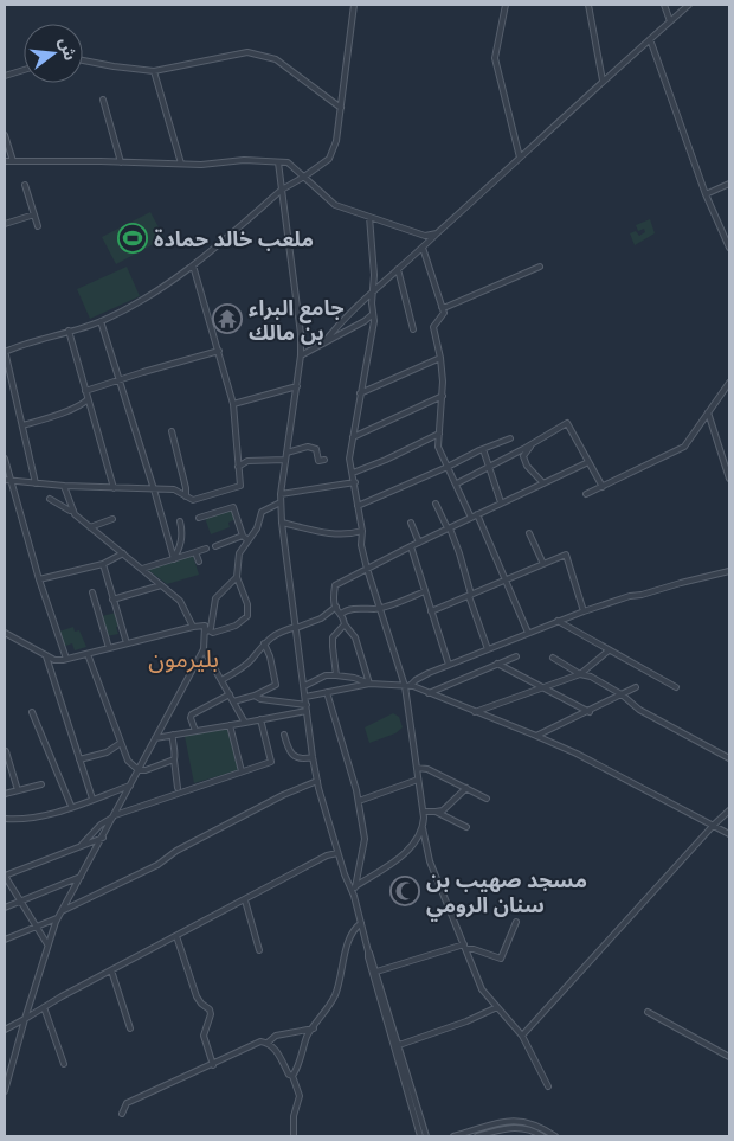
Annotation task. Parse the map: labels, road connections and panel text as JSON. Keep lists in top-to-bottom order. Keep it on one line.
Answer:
{"districts":["بليرمون"],"places":{"sports":["ملعب خالد حمادة"],"temple":["جامع البراء بن مالك"],"mosque":["مسجد صهيب بن سنان الرومي"]},"north":"right"}
